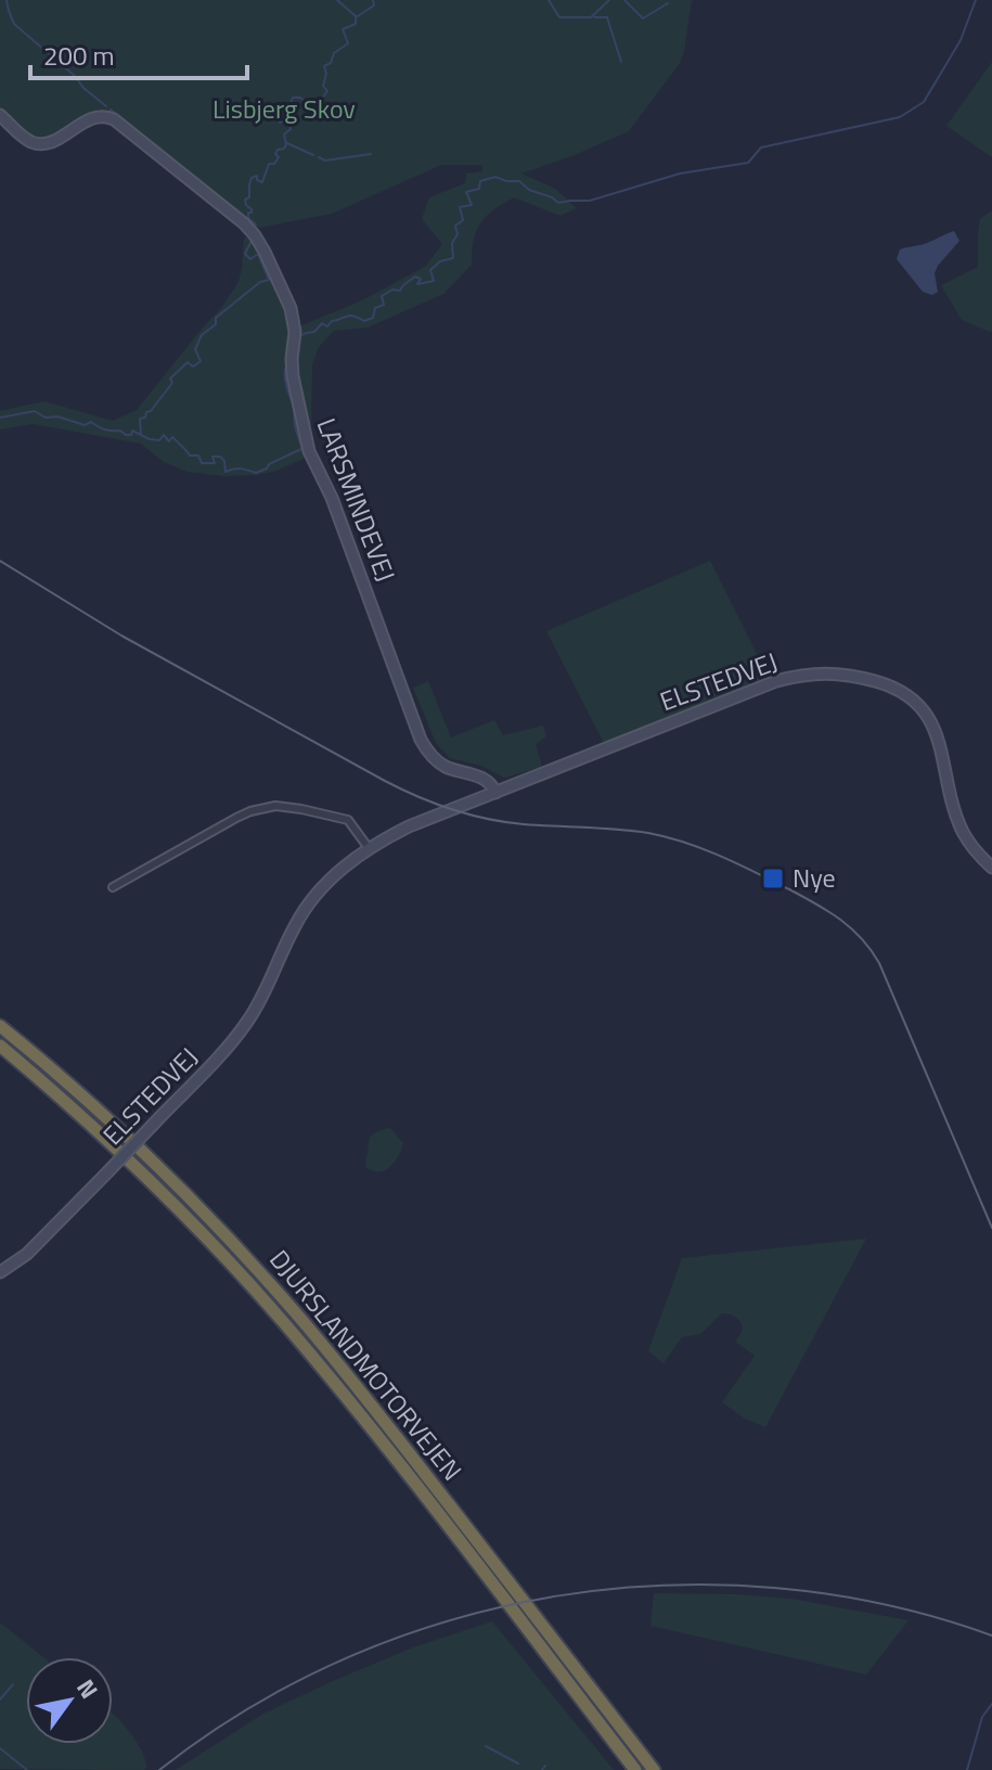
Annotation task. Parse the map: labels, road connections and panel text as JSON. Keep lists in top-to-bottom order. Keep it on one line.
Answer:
{"streets":{"highway":["DJURSLANDMOTORVEJEN"],"street":["LARSMINDEVEJ","ELSTEDVEJ"]},"crossings":[["LARSMINDEVEJ","ELSTEDVEJ"]],"parks":["Lisbjerg Skov"],"places":{"transit":["Nye"]},"scale_bar":"200 m","north":"top right"}
